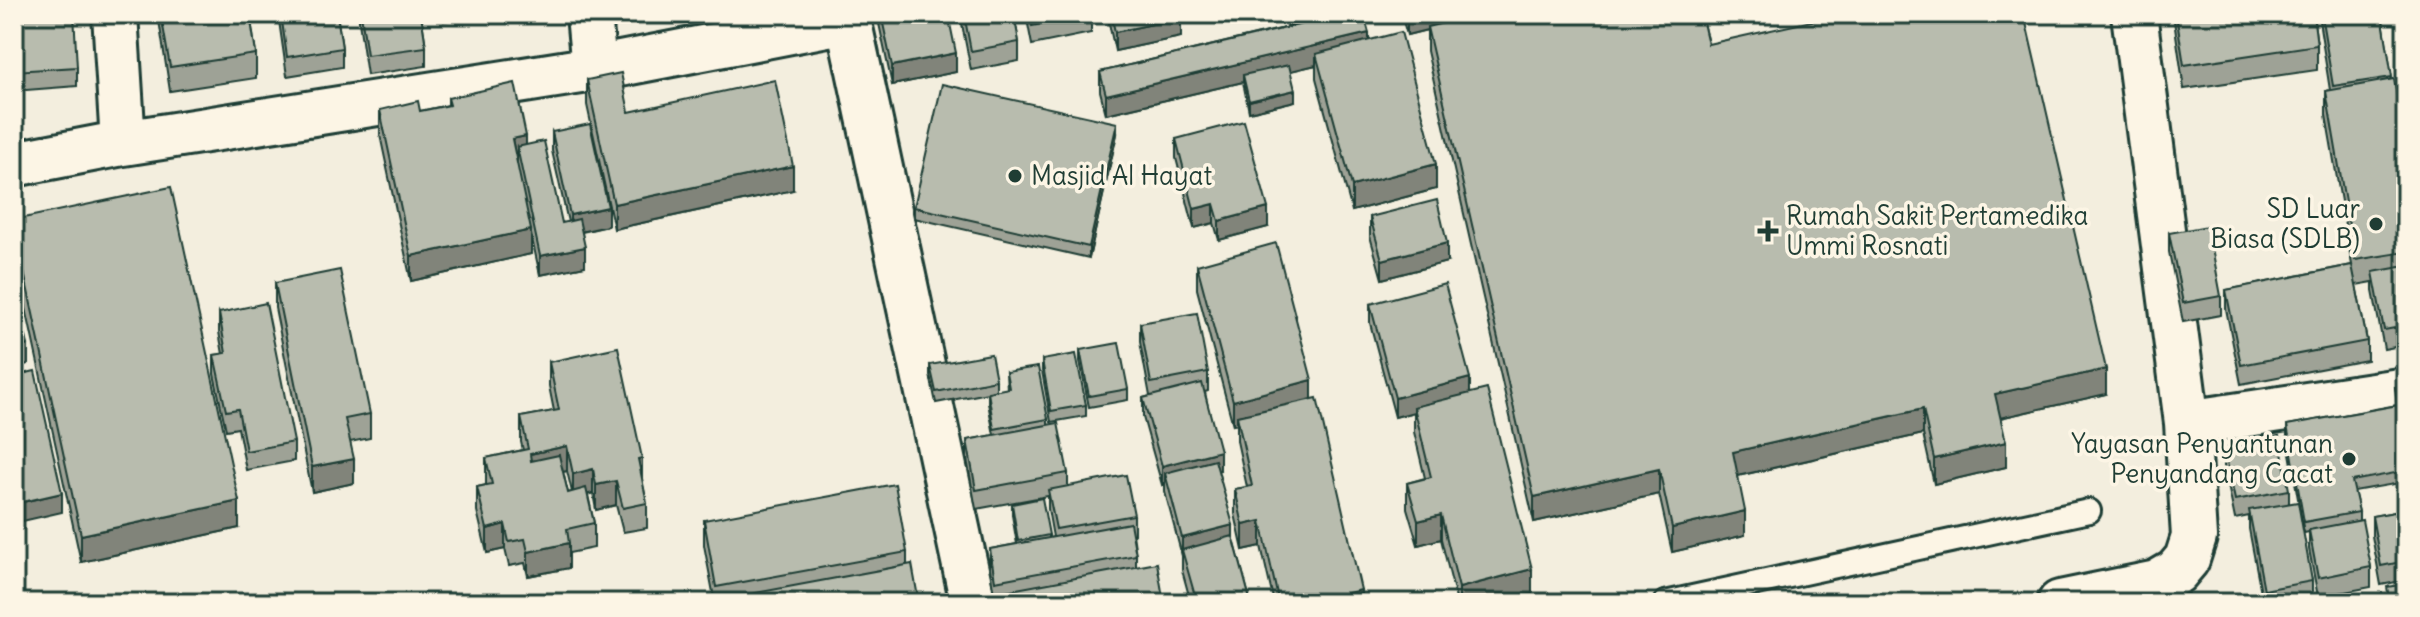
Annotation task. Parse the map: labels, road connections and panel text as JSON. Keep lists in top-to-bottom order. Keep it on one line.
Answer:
{"places":{"other":["Masjid Al Hayat","SD Luar Biasa (SDLB)","Yayasan Penyantunan Penyandang Cacat"],"health":["Rumah Sakit Pertamedika Ummi Rosnati"]}}
